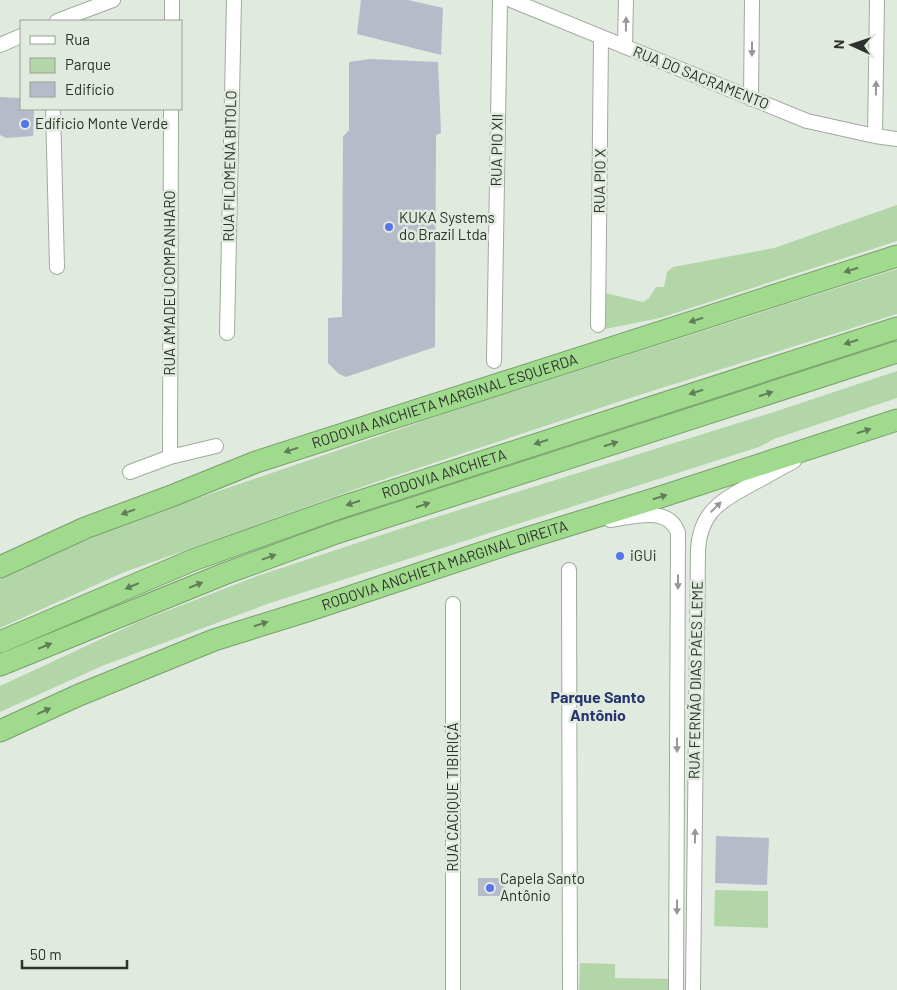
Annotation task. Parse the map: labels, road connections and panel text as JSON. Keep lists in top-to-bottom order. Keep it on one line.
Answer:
{"streets":{"highway":["RODOVIA ANCHIETA MARGINAL ESQUERDA","RODOVIA ANCHIETA","RODOVIA ANCHIETA MARGINAL DIREITA"],"street":["RUA DO SACRAMENTO","RUA PIO XII","RUA FILOMENA BITOLO","RUA PIO X","RUA AMADEU COMPANHARO","RUA FERNÃO DIAS PAES LEME","RUA CACIQUE TIBIRIÇÁ"]},"crossings":[["RUA DO SACRAMENTO","RUA PIO X"],["RODOVIA ANCHIETA MARGINAL DIREITA","RUA FERNÃO DIAS PAES LEME"]],"one_way":["RODOVIA ANCHIETA MARGINAL ESQUERDA","RODOVIA ANCHIETA MARGINAL DIREITA"],"districts":["Parque Santo Antônio"],"places":["Edíficio Monte Verde","KUKA Systems do Brazil Ltda","iGUi","Capela Santo Antônio"],"legend":["Rua","Parque","Edifício"],"scale_bar":"50 m","north":"left"}
